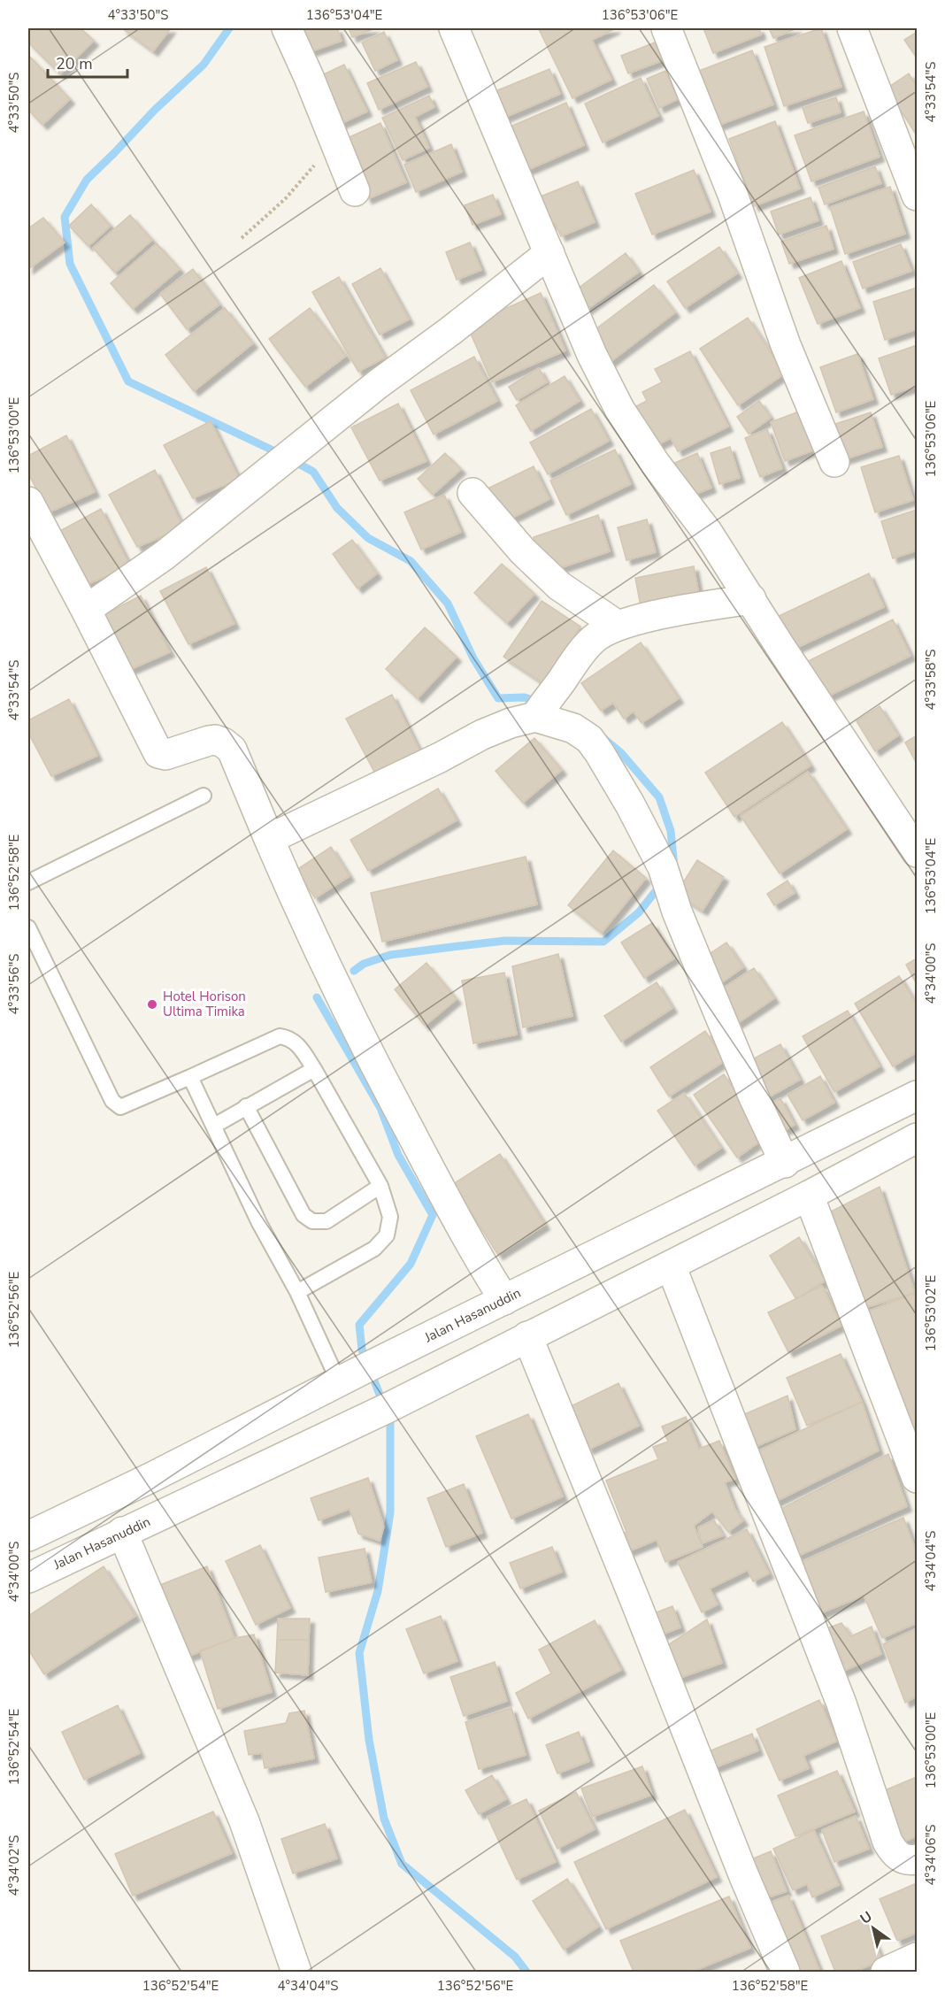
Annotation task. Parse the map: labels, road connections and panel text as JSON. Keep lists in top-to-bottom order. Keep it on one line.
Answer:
{"streets":{"street":["Jalan Hasanuddin"]},"places":["Hotel Horison Ultima Timika"],"scale_bar":"20 m","north":"top left","coordinates":["4°33'50\"S","136°53'04\"E","136°53'06\"E","4°33'54\"S","136°53'00\"E","4°33'58\"S","136°52'58\"E","4°34'00\"S","4°33'56\"S","136°52'56\"E","136°53'02\"E","4°34'04\"S","136°52'54\"E","4°34'06\"S","4°34'02\"S"]}
